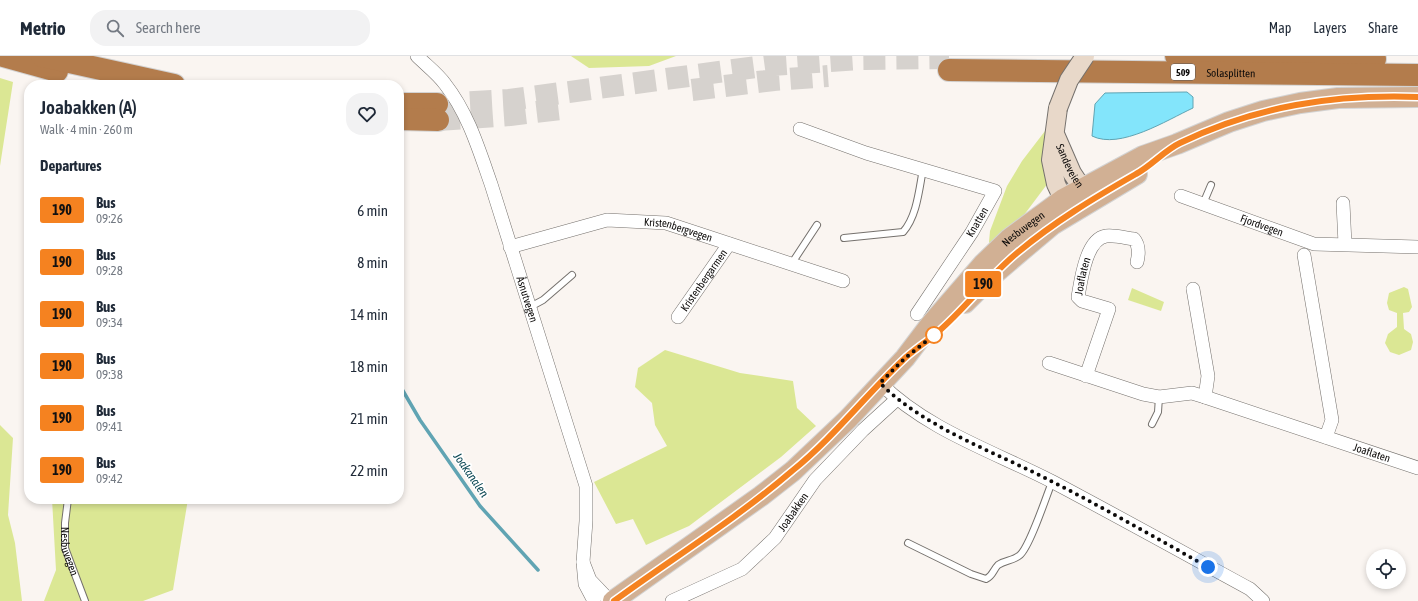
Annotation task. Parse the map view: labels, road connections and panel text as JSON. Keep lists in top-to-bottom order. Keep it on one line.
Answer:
{"streets":{"highway":["509","Solasplitten"],"main road":["Nesbuvegen"],"street":["Sandeveien","Knatten","Fjordvegen","Kristenbergvegen","Joaflaten","Kristenbergarmen","Åsnutvegen","Joabakken"]},"crossings":[["Sandeveien","Nesbuvegen"],["Knatten","Nesbuvegen"],["Kristenbergvegen","Kristenbergarmen"],["Kristenbergvegen","Åsnutvegen"]],"water":["Joakanalen"],"lines":["bus line 190"],"page":{"header":"Metrio","search":"Search here","nav":["Map","Layers","Share"],"on_map":"190","heading":[["Joabakken (A)","Walk · 4 min · 260 m"],"Departures"],"list":[{"mark":"190","name":"Bus","note":"09:26","value":"6 min"},{"mark":"190","name":"Bus","note":"09:28","value":"8 min"},{"mark":"190","name":"Bus","note":"09:34","value":"14 min"},{"mark":"190","name":"Bus","note":"09:38","value":"18 min"},{"mark":"190","name":"Bus","note":"09:41","value":"21 min"},{"mark":"190","name":"Bus","note":"09:42","value":"22 min"}]}}
